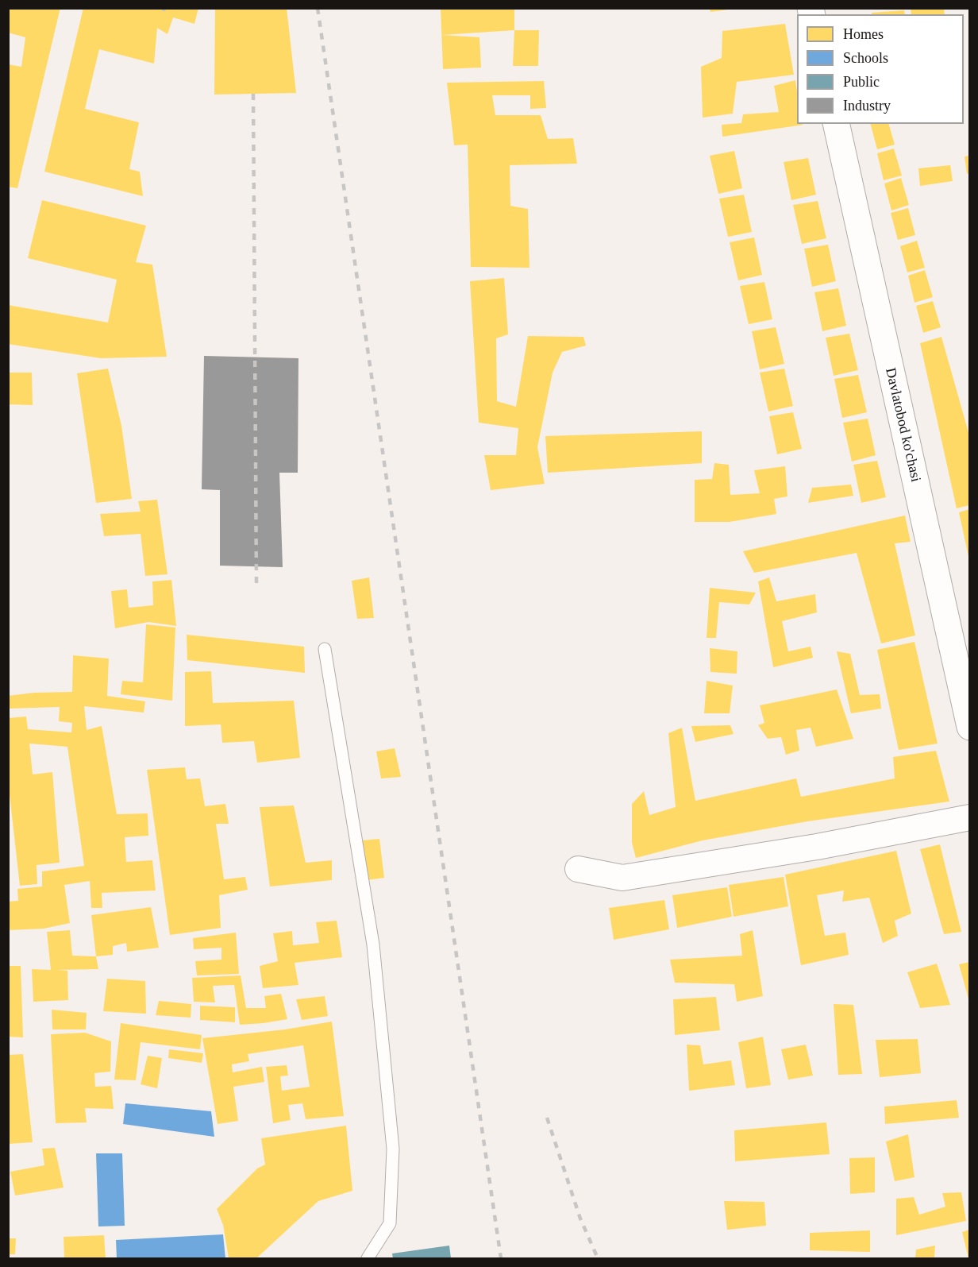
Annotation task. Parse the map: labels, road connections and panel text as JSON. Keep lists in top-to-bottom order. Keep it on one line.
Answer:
{"streets":{"street":["Davlatobod ko'chasi"]},"legend":["Homes","Schools","Public","Industry"]}
